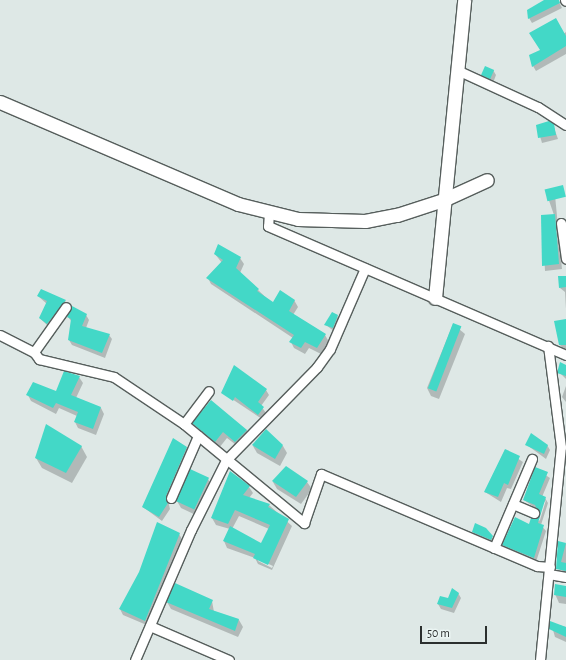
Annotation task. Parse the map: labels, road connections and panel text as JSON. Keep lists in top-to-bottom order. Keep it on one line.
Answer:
{"scale_bar":"50 m"}
